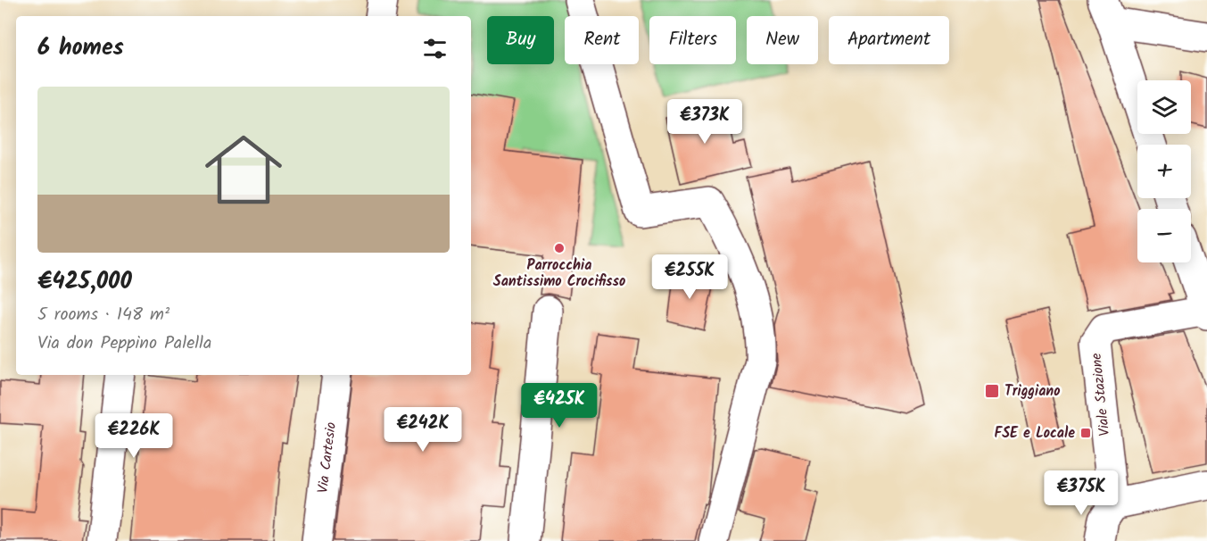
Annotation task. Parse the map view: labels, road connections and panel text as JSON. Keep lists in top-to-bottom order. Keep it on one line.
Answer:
{"streets":{"street":["Viale Stazione","Via Cartesio"]},"places":{"other":["Parrocchia Santissimo Crocifisso"],"transit":["Triggiano","FSE e Locale"]},"page":{"chip":["Buy","Rent","Filters","New","Apartment"],"heading":"6 homes","map_buttons":["+","−"],"list":[{"name":"€425,000","note":"5 rooms · 148 m² · Via don Peppino Palella"}],"price":["€373K","€255K","€425K","€242K","€226K","€375K"]}}
